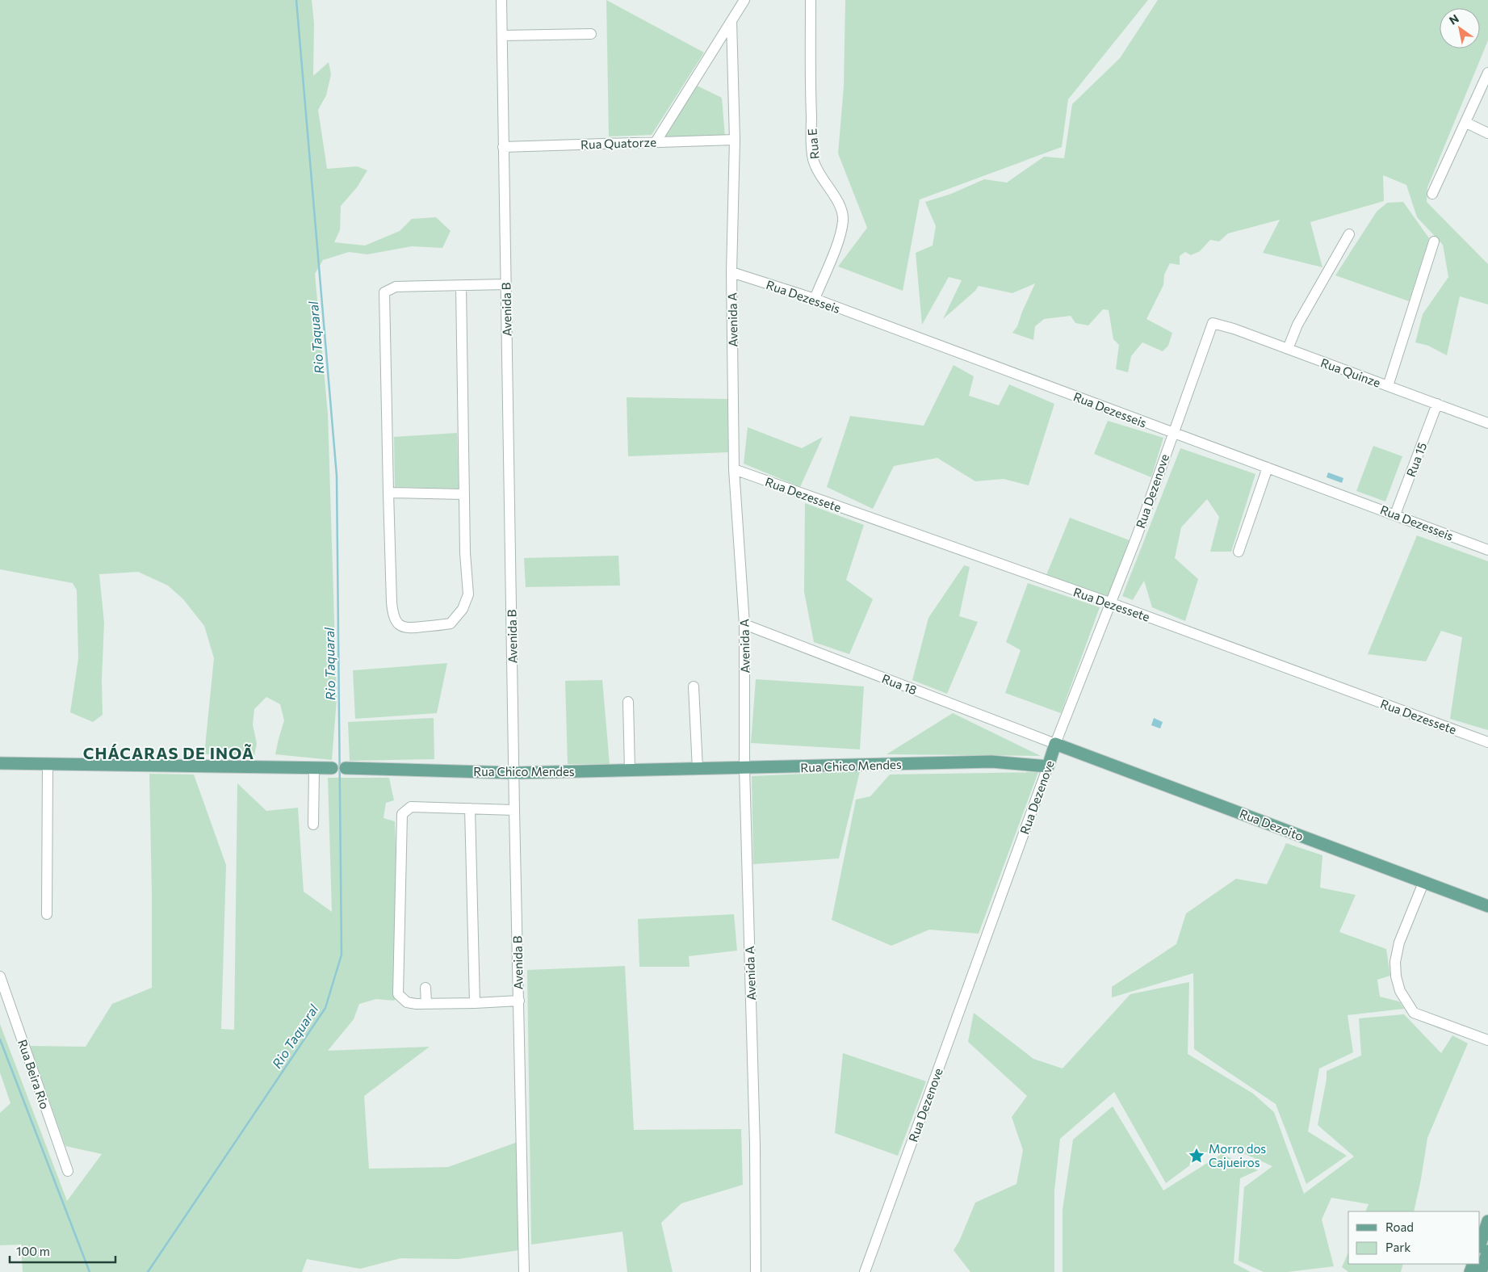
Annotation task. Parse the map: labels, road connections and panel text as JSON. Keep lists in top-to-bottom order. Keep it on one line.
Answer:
{"streets":{"main road":["Rua Dezenove","Rua Chico Mendes","Rua Dezoito"],"street":["Rua Quatorze","Rua E","Rua Dezesseis","Avenida B","Avenida A","Rua Quinze","Rua 15","Rua Dezessete","Rua 18","Rua Beira Rio"]},"crossings":[["Rua Quatorze","Avenida B"],["Rua Quatorze","Avenida A"],["Rua E","Rua Dezesseis"],["Rua Dezesseis","Avenida A"],["Rua Dezesseis","Rua 15"],["Rua Dezesseis","Rua Dezenove"],["Avenida B","Rua Chico Mendes"],["Avenida A","Rua Dezessete"],["Avenida A","Rua 18"],["Avenida A","Rua Chico Mendes"],["Rua Quinze","Rua 15"],["Rua Quinze","Rua Dezenove"],["Rua Dezenove","Rua Dezessete"],["Rua Dezenove","Rua 18"],["Rua Dezenove","Rua Chico Mendes"],["Rua Dezenove","Rua Dezoito"],["Rua 18","Rua Dezoito"]],"districts":["CHÁCARAS DE INOÃ"],"water":["Rio Taquaral"],"places":{"place":["Morro dos Cajueiros"]},"legend":["Road","Park"],"scale_bar":"100 m","north":"top left"}
